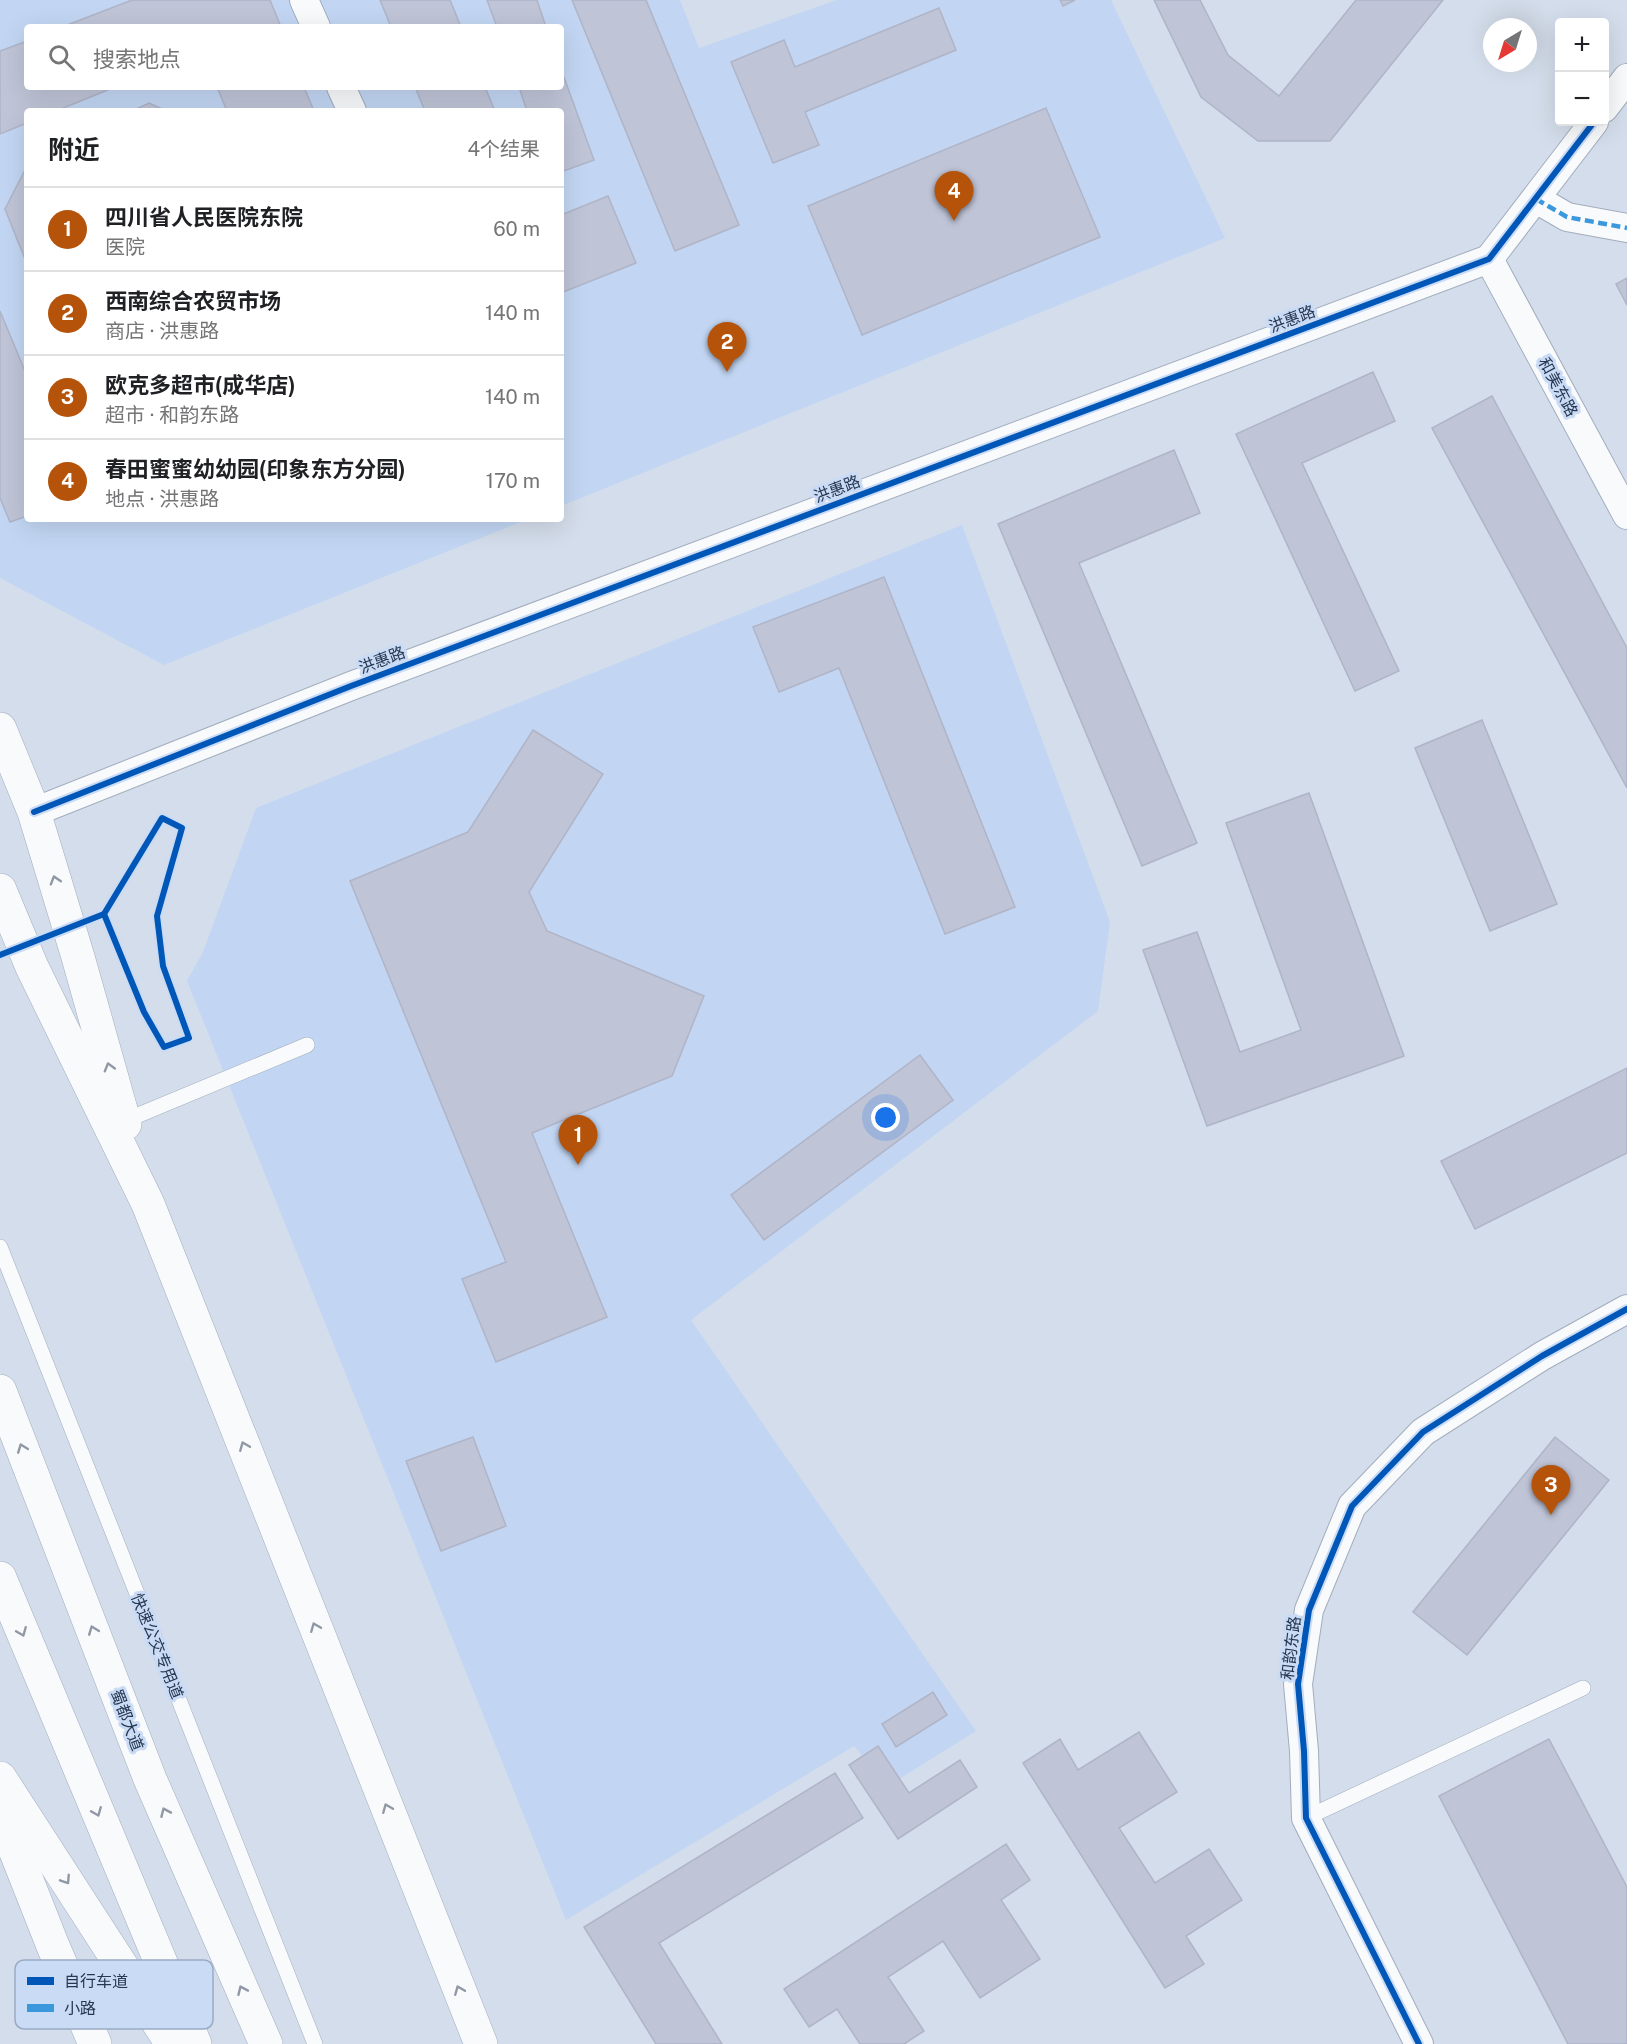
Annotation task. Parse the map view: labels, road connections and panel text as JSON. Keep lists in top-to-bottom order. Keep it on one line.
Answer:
{"streets":{"main road":["蜀都大道"],"street":["洪惠路","和美东路","和韵东路"],"lane":["快速公交专用道"]},"crossings":[["洪惠路","和美东路"]],"legend":["自行车道","小路"],"north":"bottom left","page":{"map_buttons":["+","−"],"search":"搜索地点","heading":["附近","4个结果"],"pins":["4","2","1","3"],"list":[{"mark":"1","name":"四川省人民医院东院","note":"医院","value":"60 m"},{"mark":"2","name":"西南综合农贸市场","note":"商店 · 洪惠路","value":"140 m"},{"mark":"3","name":"欧克多超市(成华店)","note":"超市 · 和韵东路","value":"140 m"},{"mark":"4","name":"春田蜜蜜幼幼园(印象东方分园)","note":"地点 · 洪惠路","value":"170 m"}]}}
